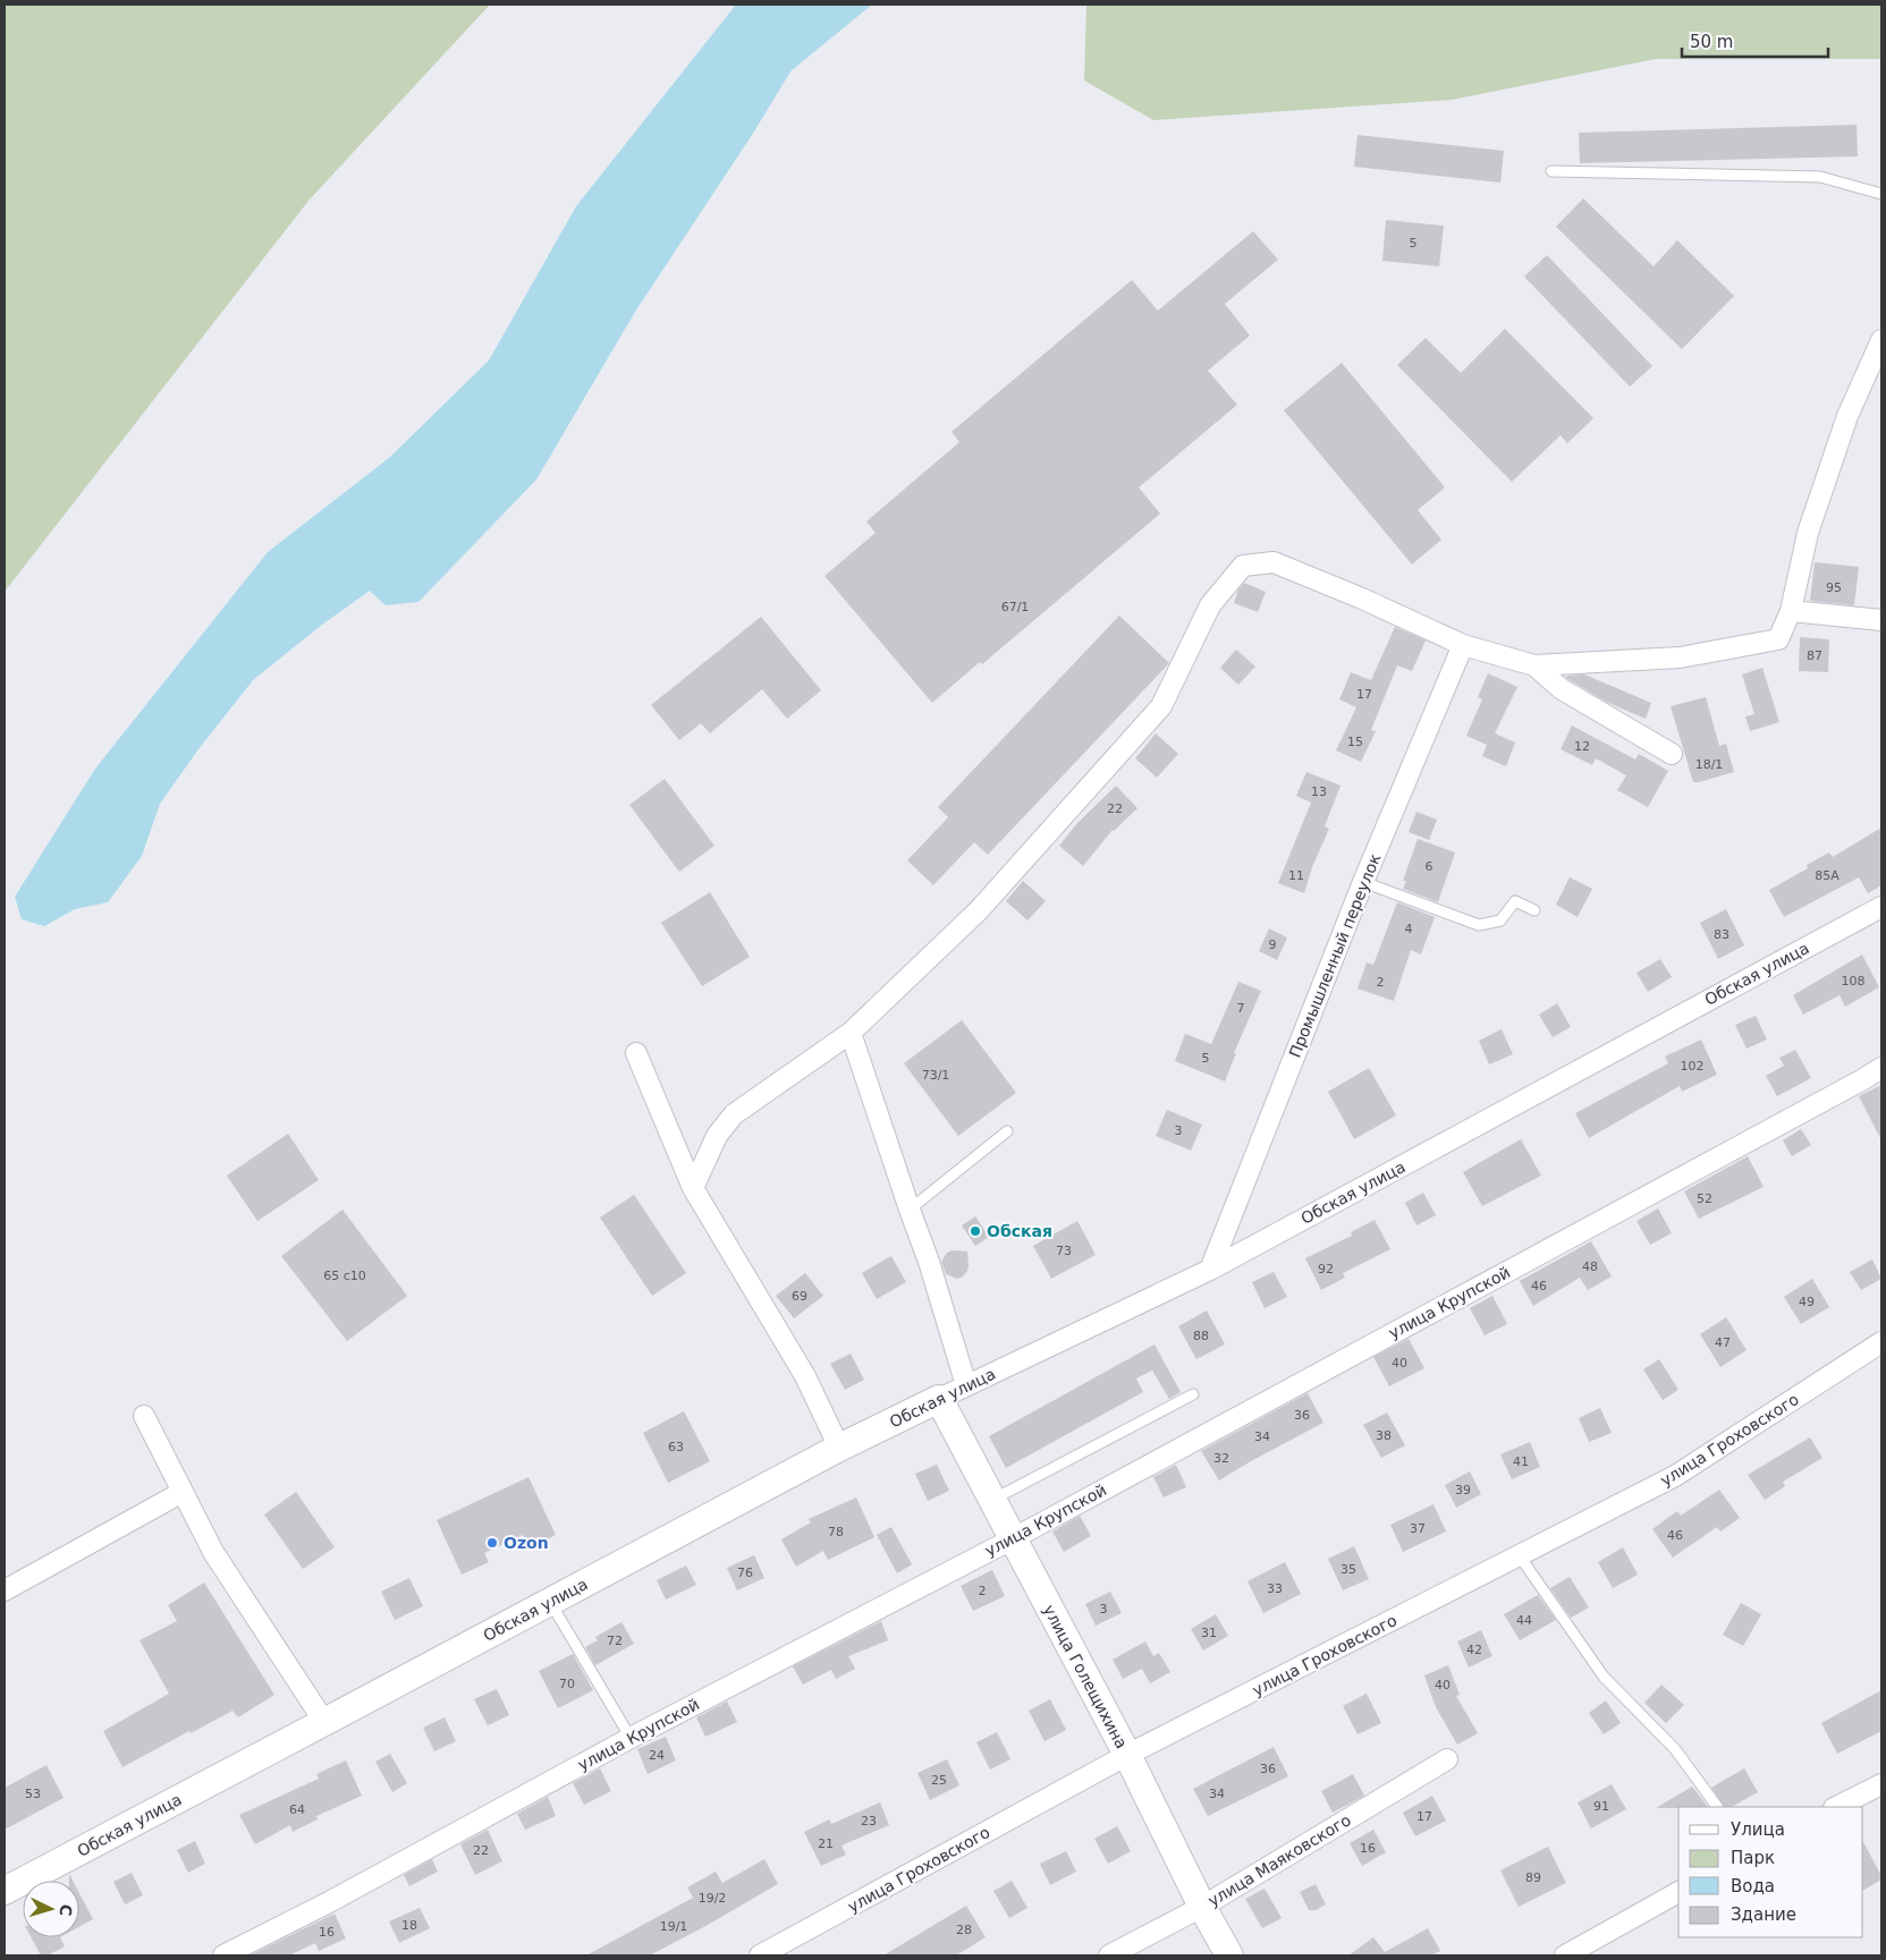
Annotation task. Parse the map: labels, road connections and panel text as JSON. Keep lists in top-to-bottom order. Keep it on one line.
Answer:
{"streets":{"street":["Промышленный переулок","Обская улица","улица Крупской","улица Гроховского","улица Голещихина","улица Маяковского"]},"crossings":[["Промышленный переулок","Обская улица"],["Обская улица","улица Голещихина"],["улица Крупской","улица Голещихина"],["улица Гроховского","улица Голещихина"],["улица Голещихина","улица Маяковского"]],"places":["Обская","Ozon"],"house_numbers":["5","95","67/1","87","17","15","12","18/1","13","22","6","11","85А","4","83","9","108","2","7","5","102","73/1","3","52","73","48","92","65 с10","46","69","49","88","47","40","36","38","34","63","32","41","39","37","78","46","35","76","33","2","3","44","31","72","42","70","40","24","36","25","53","34","91","64","17","23","21","16","22","89","19/2","18","19/1","28","16"],"legend":["Улица","Парк","Вода","Здание"],"scale_bar":"50 m","north":"right"}
